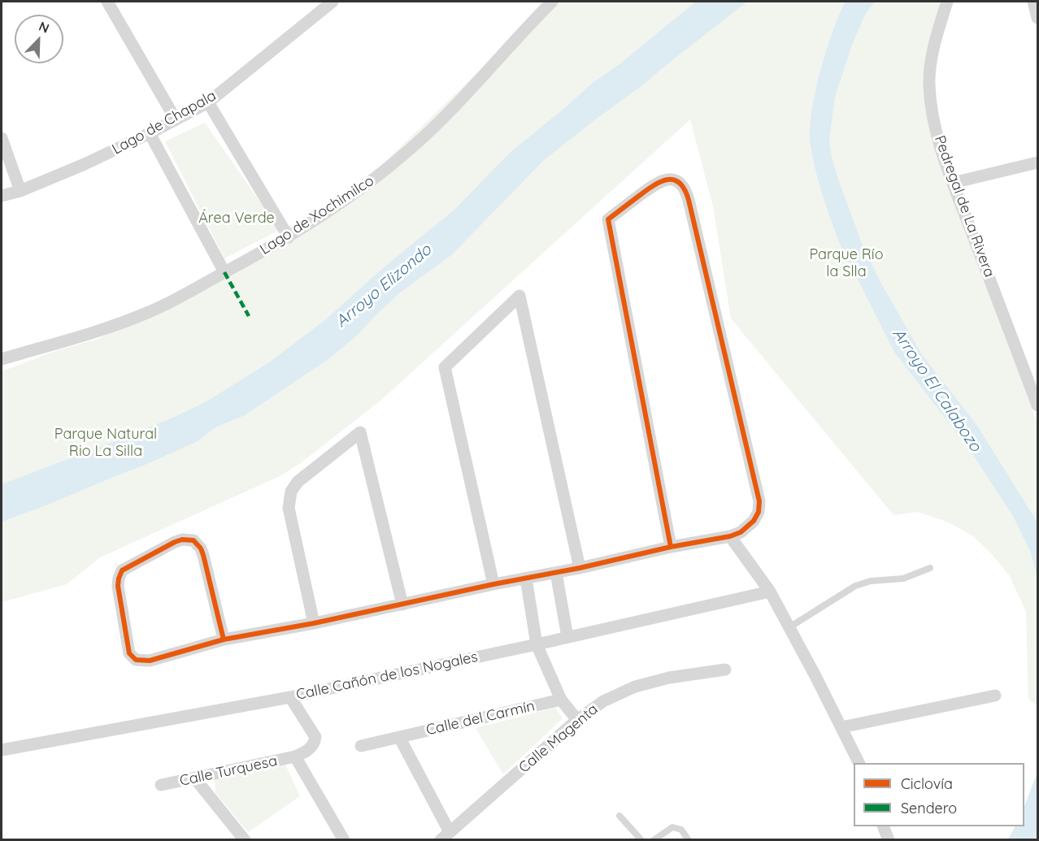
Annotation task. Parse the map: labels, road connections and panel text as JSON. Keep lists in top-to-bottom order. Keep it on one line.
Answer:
{"streets":{"street":["Lago de Chapala","Pedregal de La Rivera","Lago de Xochimilco","Calle Cañón de los Nogales","Calle del Carmín","Calle Magenta","Calle Turquesa"]},"crossings":[["Calle Cañón de los Nogales","Calle Turquesa"]],"water":["Arroyo Elizondo","Arroyo El Calabozo"],"parks":["Área Verde","Parque Río la Slla","Parque Natural Rio La Silla"],"legend":["Ciclovía","Sendero"],"north":"top right"}
